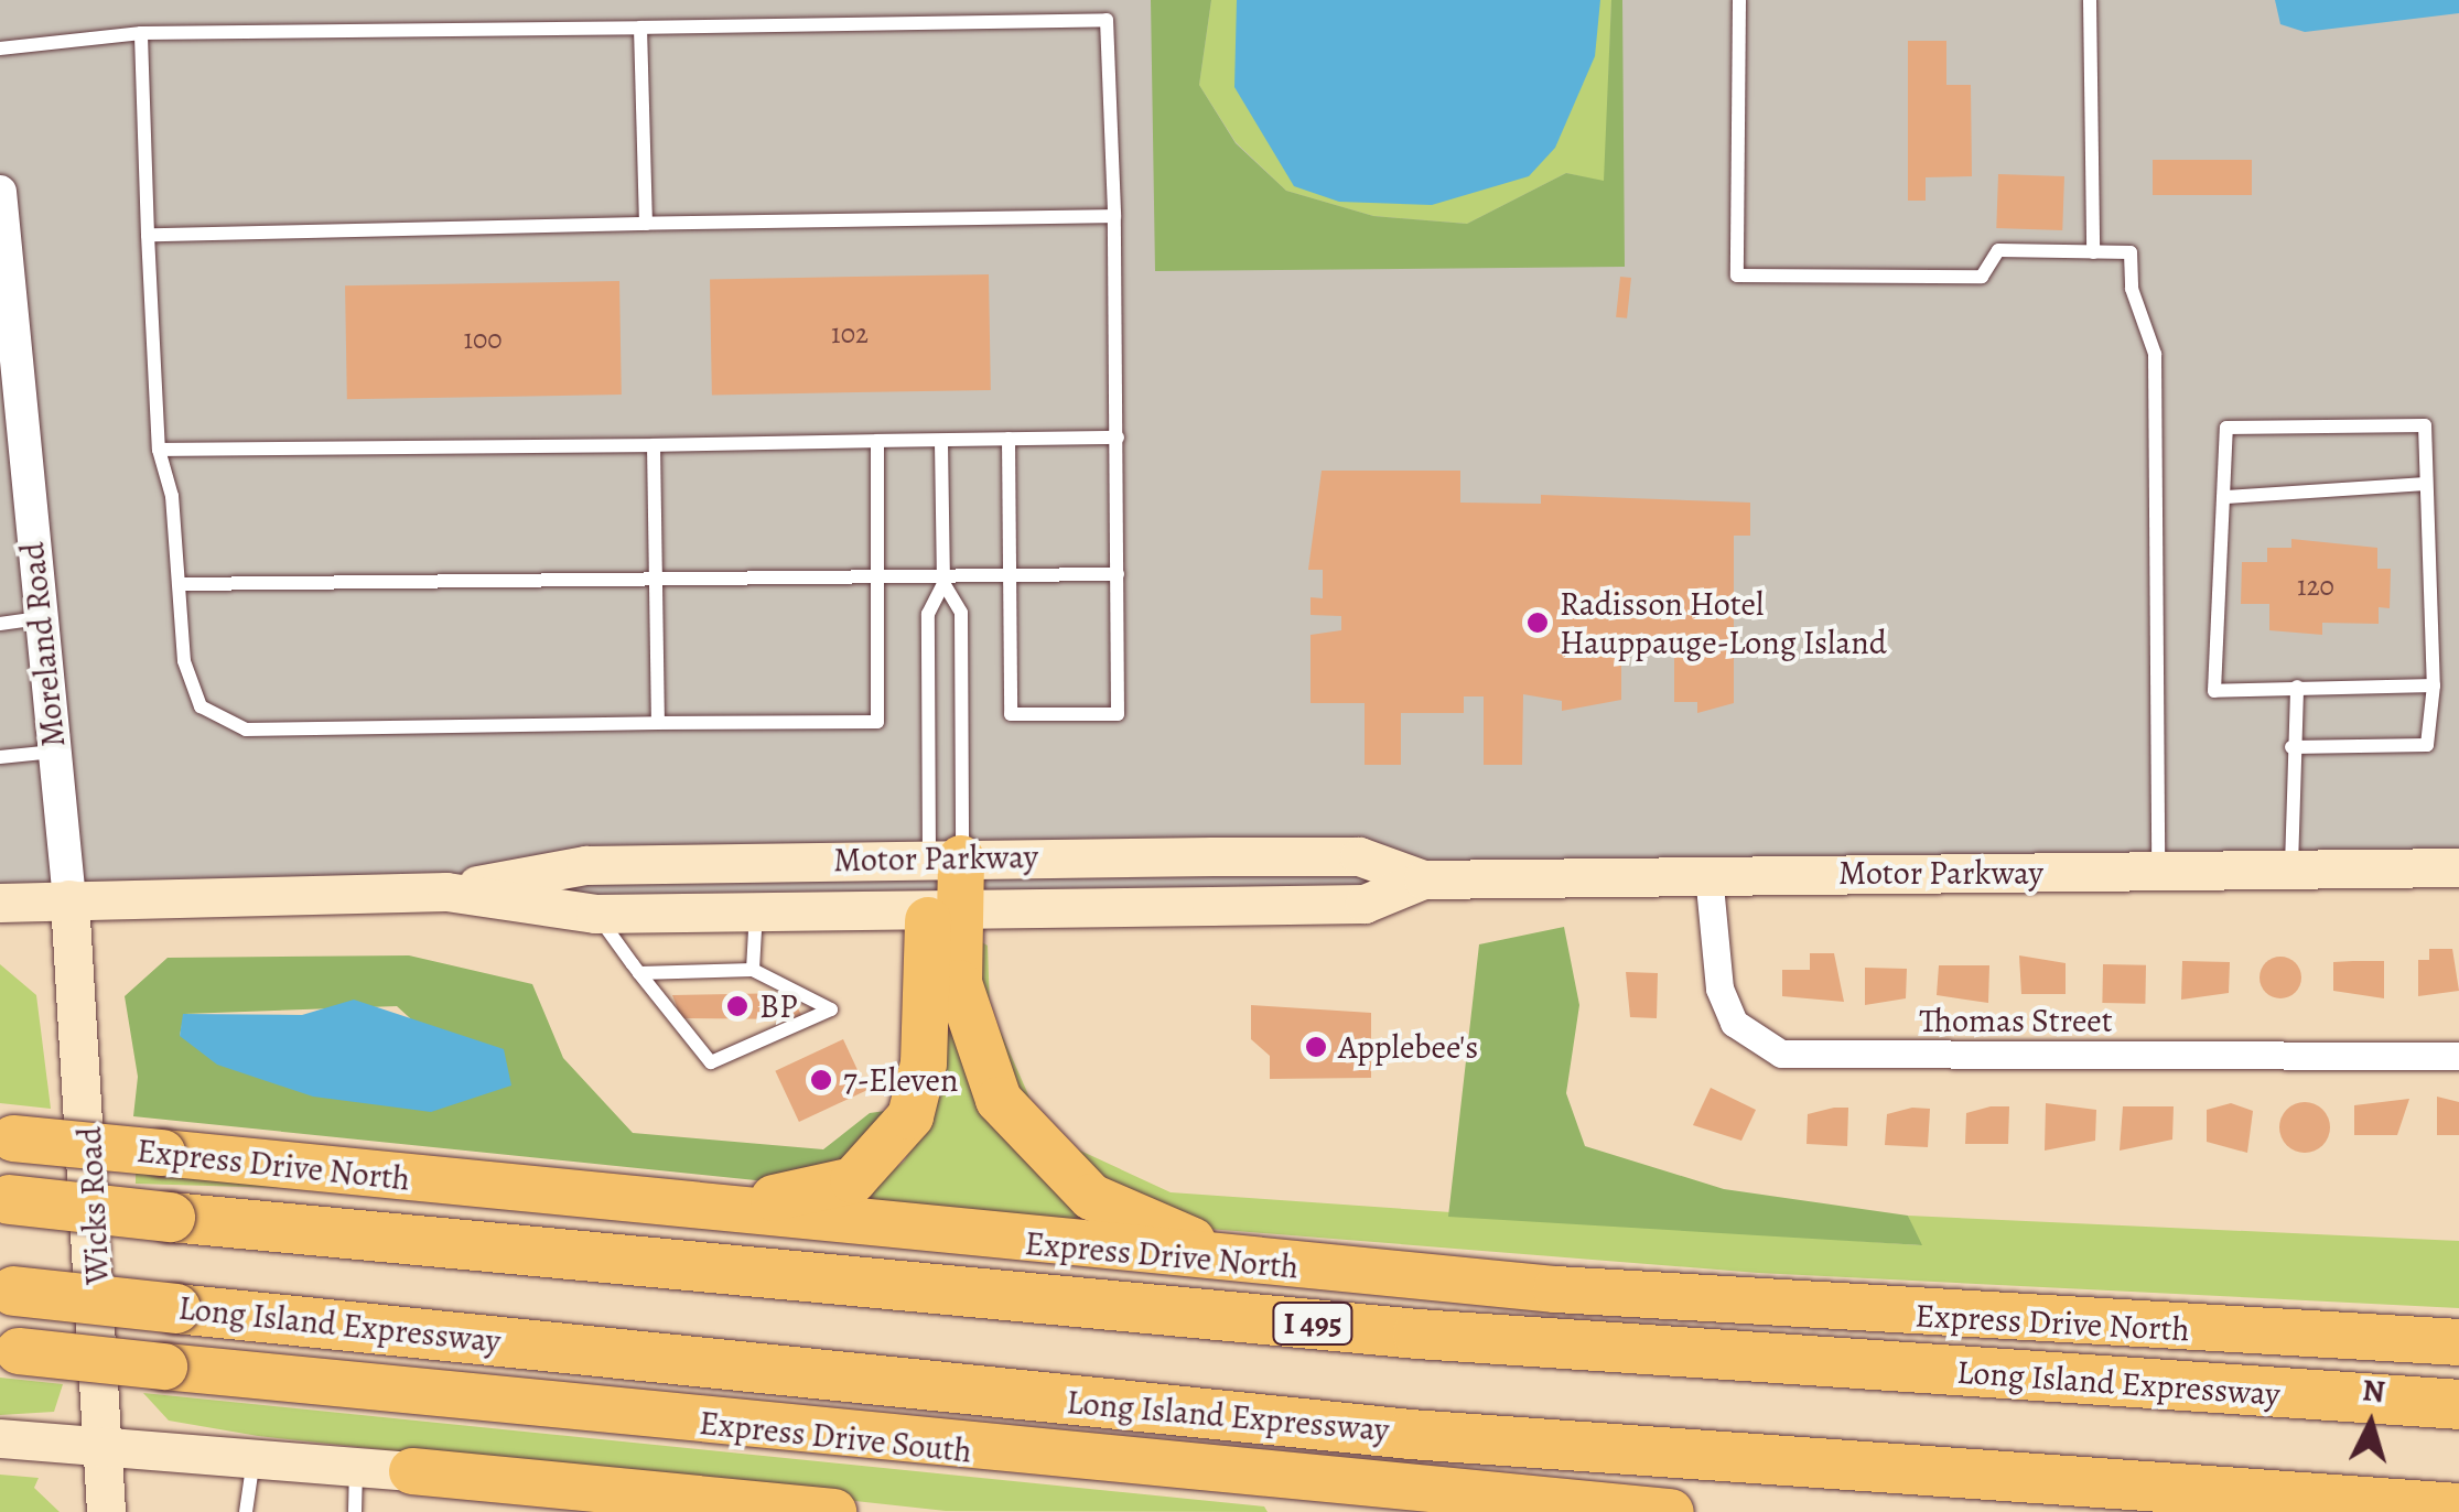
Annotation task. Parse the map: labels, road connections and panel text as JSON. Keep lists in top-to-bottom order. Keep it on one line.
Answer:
{"streets":{"highway":["Express Drive North","I 495","Long Island Expressway","Express Drive South"],"main road":["Motor Parkway","Wicks Road"],"street":["Moreland Road","Thomas Street"]},"crossings":[["Moreland Road","Motor Parkway"],["Moreland Road","Wicks Road"],["Motor Parkway","Thomas Street"],["Motor Parkway","Wicks Road"]],"places":["Radisson Hotel Hauppauge-Long Island","BP","Applebee's","7-Eleven"],"house_numbers":["102","100","120"],"north":"top"}
